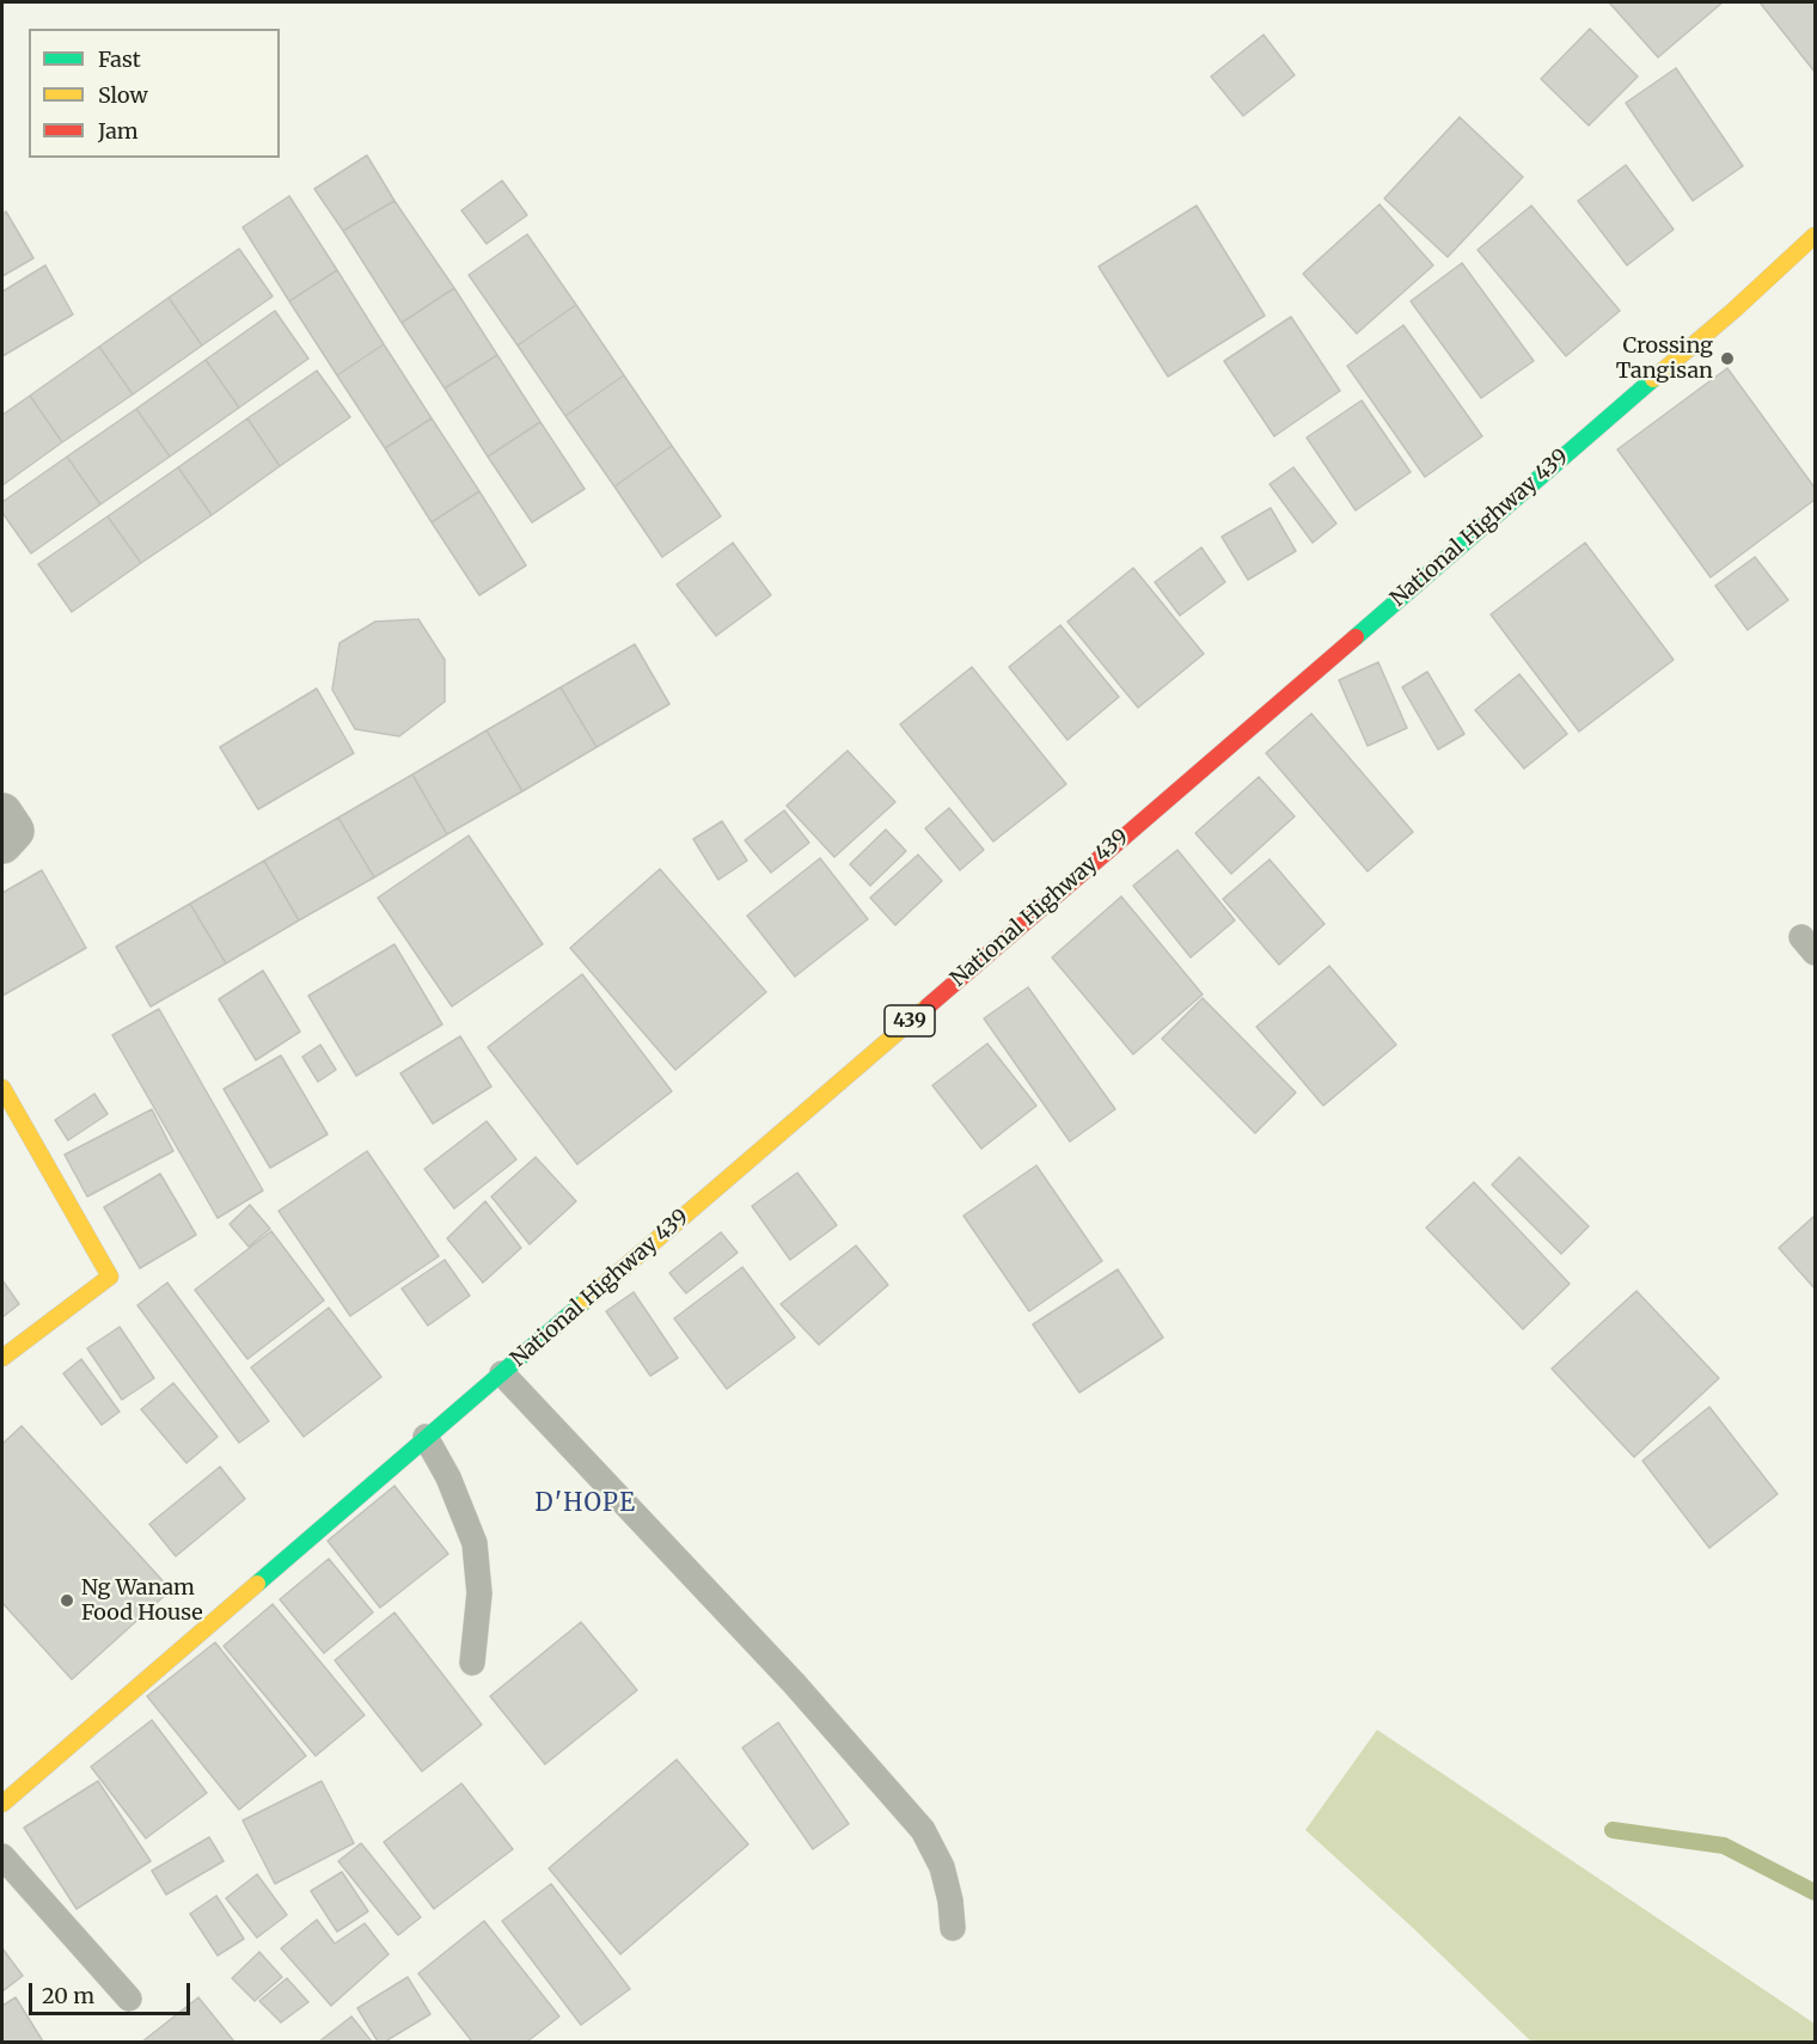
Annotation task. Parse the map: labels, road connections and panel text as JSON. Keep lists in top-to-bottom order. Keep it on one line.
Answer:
{"streets":{"main road":["National Highway 439","439"]},"districts":["D'HOPE"],"places":["Crossing Tangisan","Ng Wanam Food House"],"legend":["Fast","Slow","Jam"],"scale_bar":"20 m"}
